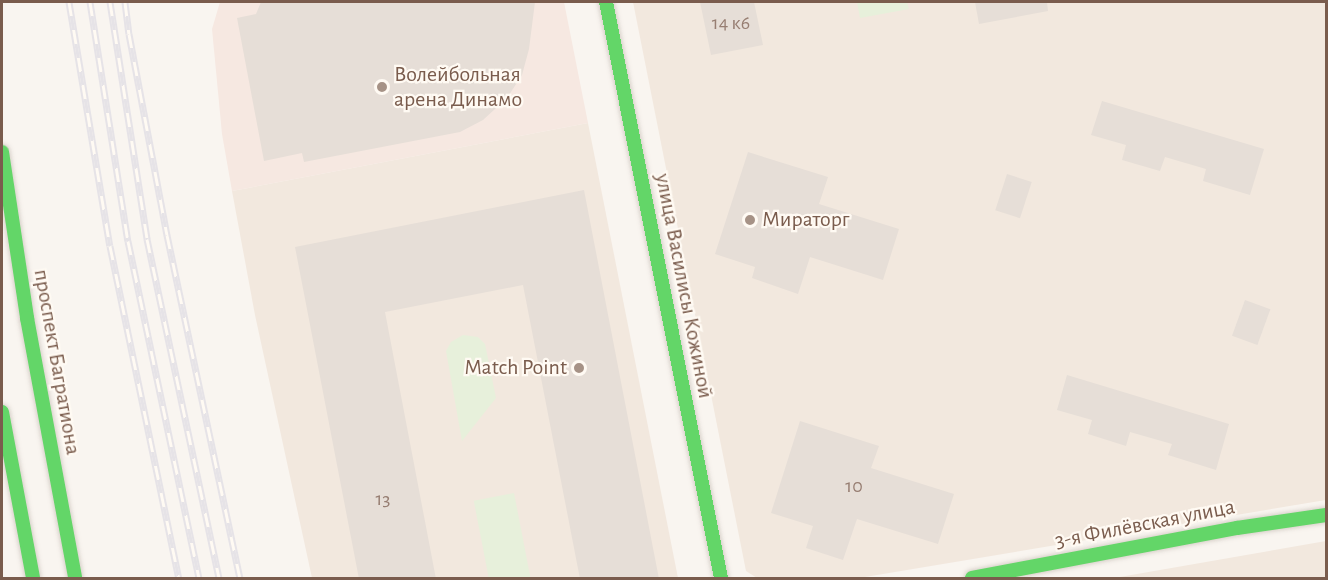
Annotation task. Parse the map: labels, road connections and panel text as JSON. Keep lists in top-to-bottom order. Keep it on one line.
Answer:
{"streets":{"street":["улица Василисы Кожиной","проспект Багратиона","3-я Филёвская улица"]},"places":["Волейбольная арена Динамо","Мираторг","Match Point"],"house_numbers":["14 к6","10","13"]}
